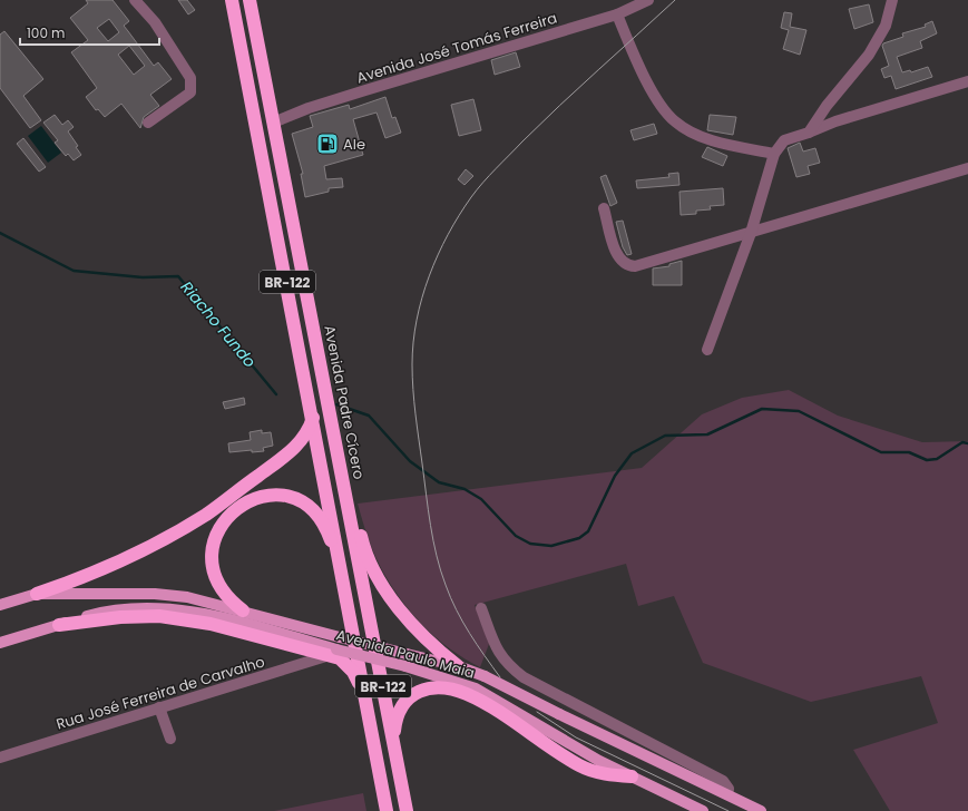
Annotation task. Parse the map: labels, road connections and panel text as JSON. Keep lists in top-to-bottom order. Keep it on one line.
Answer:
{"streets":{"highway":["BR-122","Avenida Padre Cícero"],"main road":["Avenida Paulo Maia"],"street":["Avenida José Tomás Ferreira","Rua José Ferreira de Carvalho"]},"crossings":[["Avenida José Tomás Ferreira","Avenida Padre Cícero"],["Avenida Paulo Maia","Rua José Ferreira de Carvalho"]],"water":["Riacho Fundo"],"places":{"fuel station":["Ale"]},"scale_bar":"100 m"}
